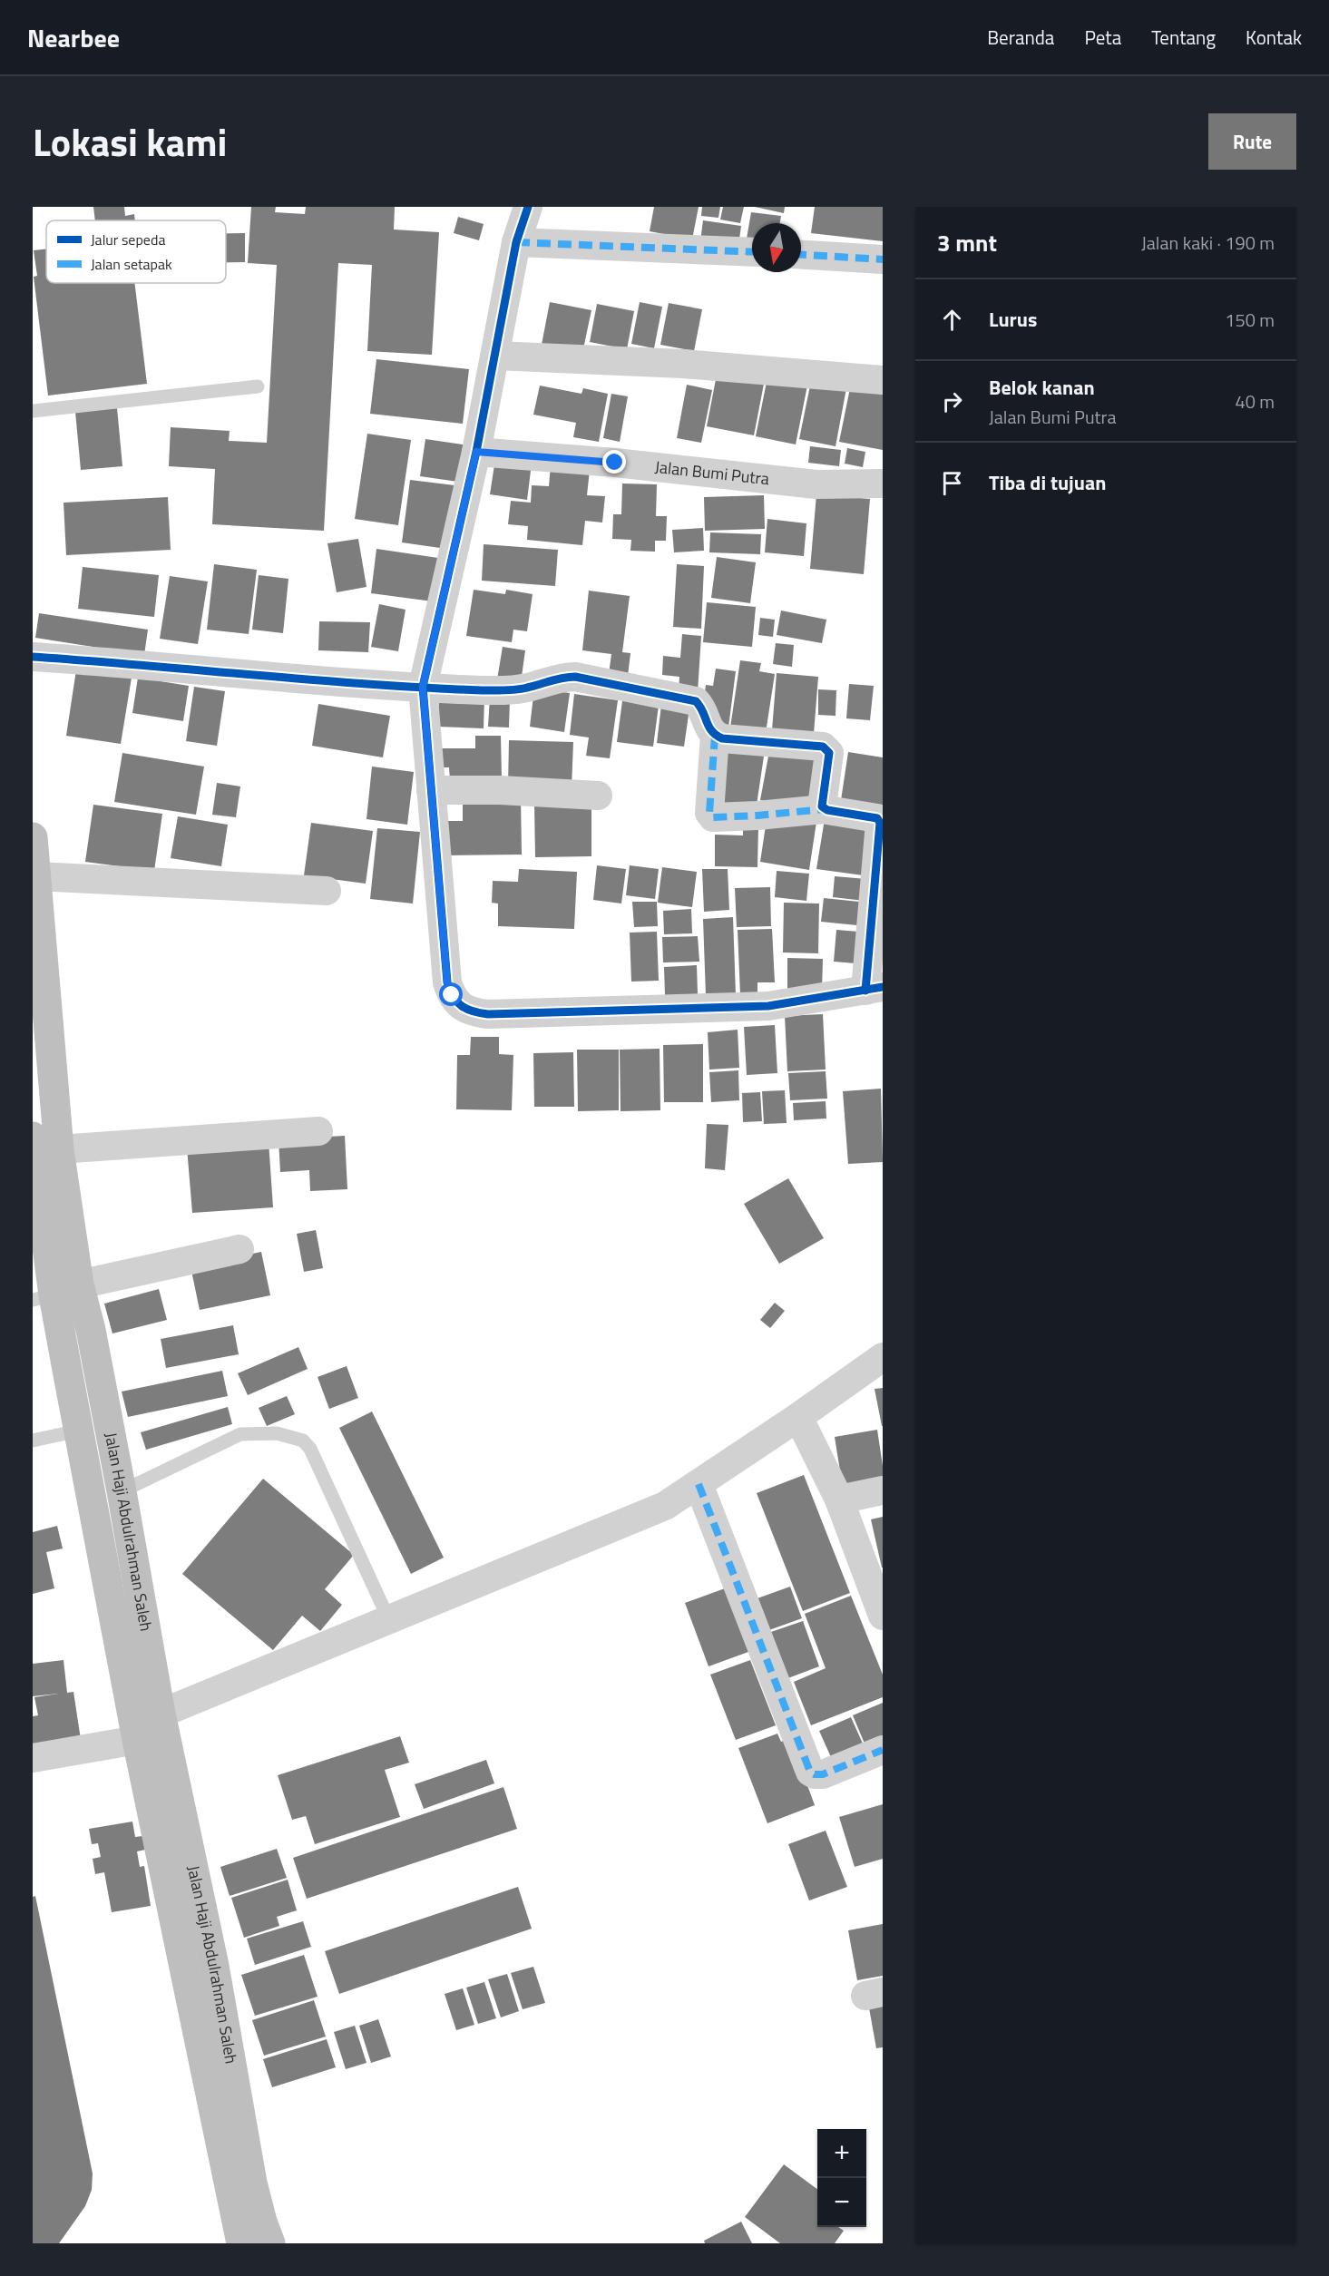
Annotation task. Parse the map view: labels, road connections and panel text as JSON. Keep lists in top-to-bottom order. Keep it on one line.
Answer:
{"streets":{"highway":["Jalan Haji Abdulrahman Saleh"],"street":["Jalan Bumi Putra"]},"legend":["Jalur sepeda","Jalan setapak"],"north":"bottom","page":{"header":"Nearbee","nav":["Beranda","Peta","Tentang","Kontak"],"title":"Lokasi kami","buttons":"Rute","heading":["3 mnt","Jalan kaki · 190 m"],"list":[["Lurus","150 m"],["Belok kanan","Jalan Bumi Putra","40 m"],"Tiba di tujuan"],"map_buttons":["+","−"]}}
